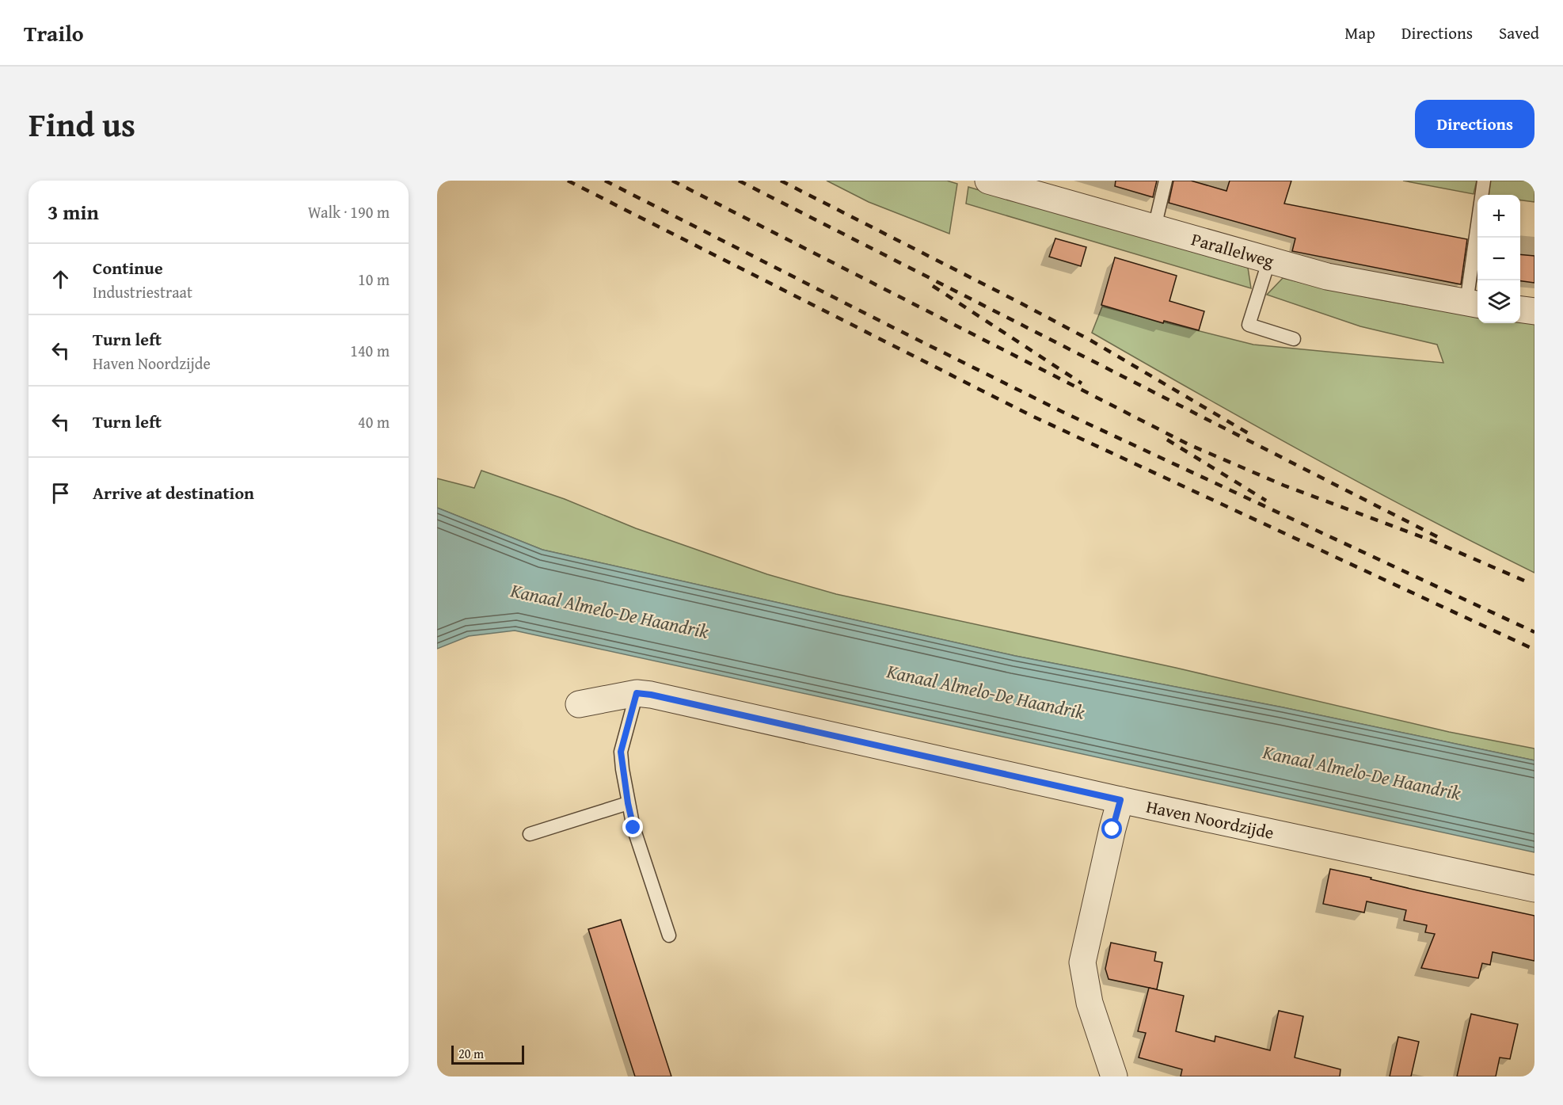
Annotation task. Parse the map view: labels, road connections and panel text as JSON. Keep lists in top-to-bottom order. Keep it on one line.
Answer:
{"streets":{"street":["Parallelweg","Haven Noordzijde"]},"water":["Kanaal Almelo-De Haandrik"],"scale_bar":"20 m","page":{"header":"Trailo","nav":["Map","Directions","Saved"],"title":"Find us","buttons":"Directions","heading":["3 min","Walk · 190 m"],"map_buttons":["+","−"],"list":[["Continue","Industriestraat","10 m"],["Turn left","Haven Noordzijde","140 m"],["Turn left","40 m"],"Arrive at destination"],"scale":"20 m"}}
